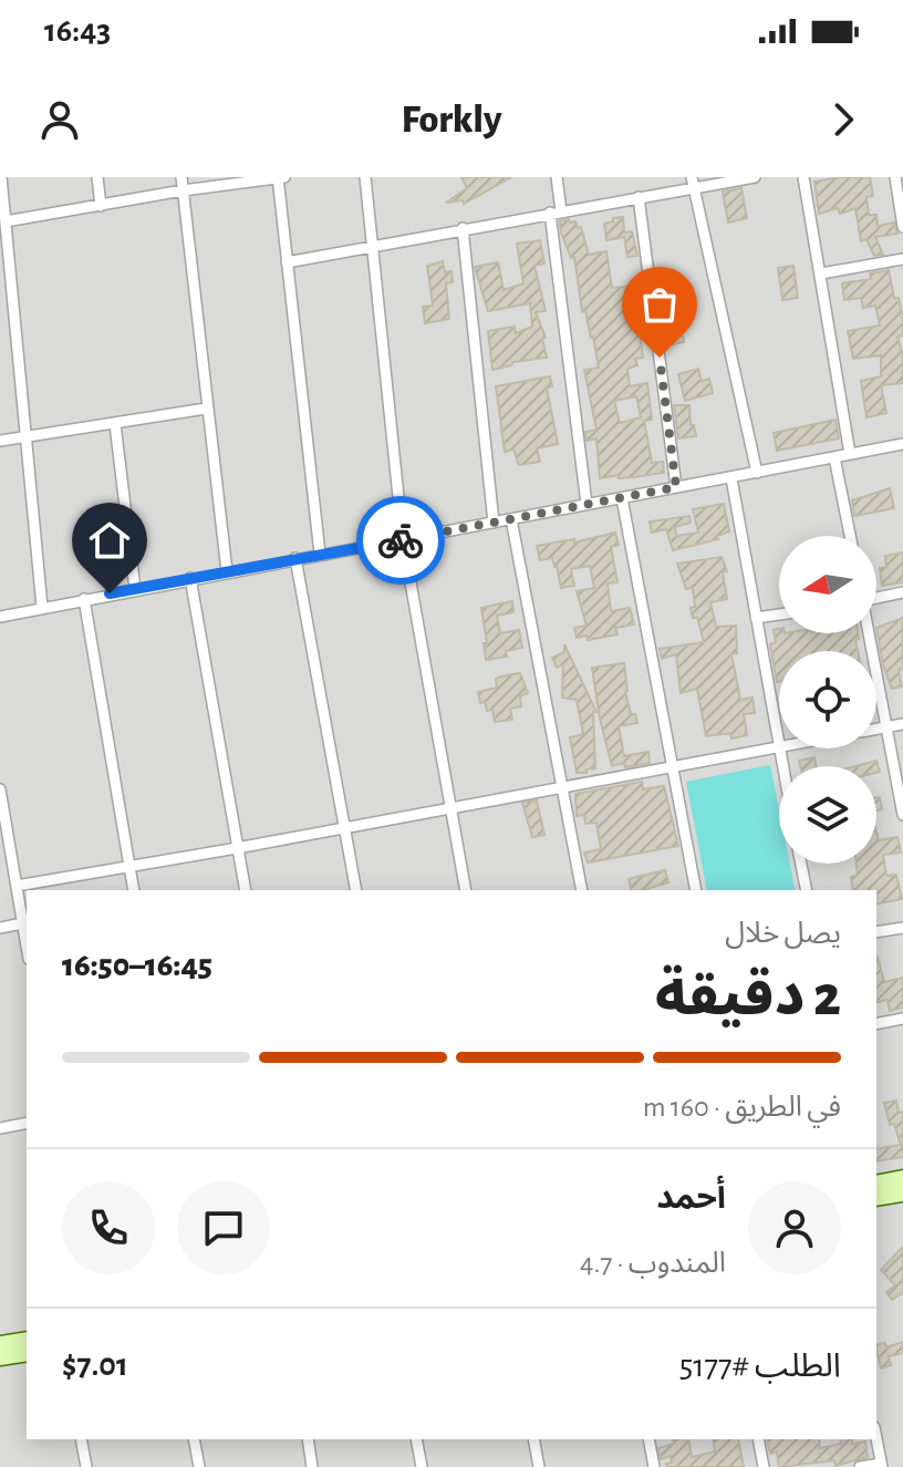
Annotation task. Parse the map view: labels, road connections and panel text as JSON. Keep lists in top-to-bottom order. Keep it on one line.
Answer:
{"north":"left","page":{"status":"16:43","header":"Forkly","heading":["2 دقيقة","يصل خلال","16:45–16:50"],"panel":["أحمد","المندوب · 4.7","الطلب #5177","$7.01"],"bar":"في الطريق · 160 m"}}
